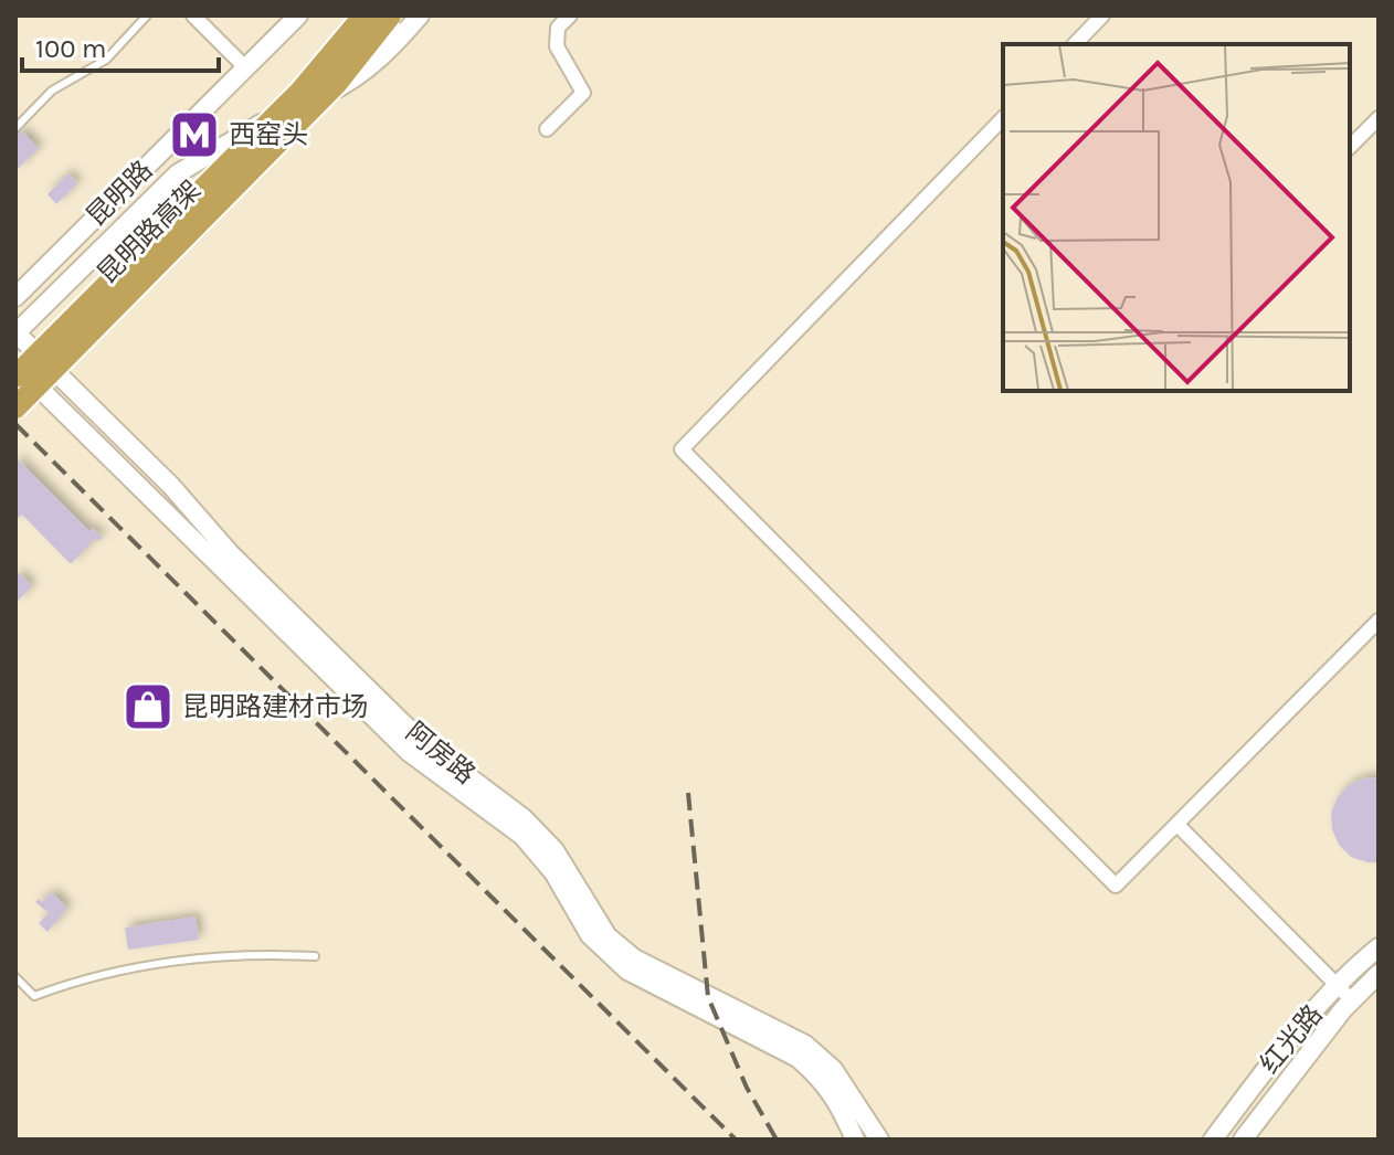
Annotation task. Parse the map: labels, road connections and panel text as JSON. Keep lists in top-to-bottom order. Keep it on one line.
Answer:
{"streets":{"highway":["昆明路高架"],"main road":["昆明路","阿房路","红光路"]},"crossings":[["昆明路","阿房路"]],"places":{"metro station":["西窑头"],"shop":["昆明路建材市场"]},"scale_bar":"100 m"}
